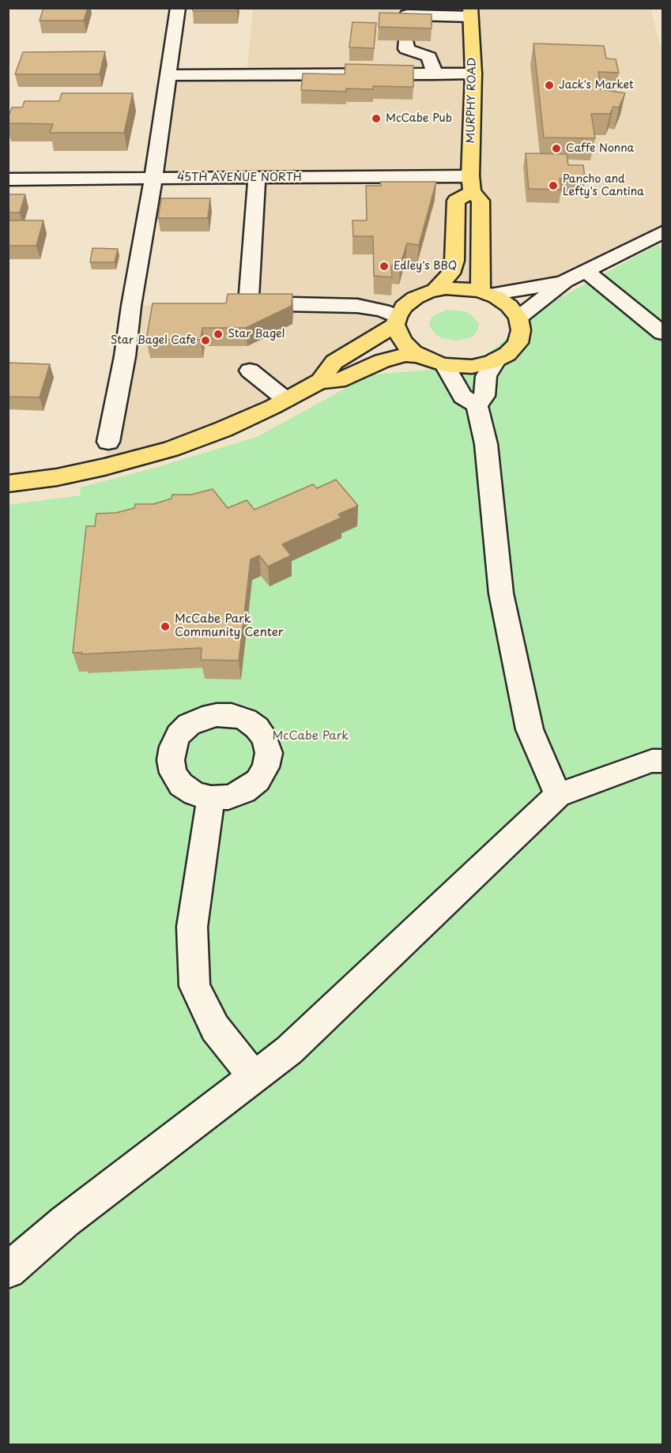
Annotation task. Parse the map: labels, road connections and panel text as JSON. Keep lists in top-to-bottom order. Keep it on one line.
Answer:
{"streets":{"main road":["MURPHY ROAD"],"street":["45TH AVENUE NORTH"]},"crossings":[["MURPHY ROAD","45TH AVENUE NORTH"]],"parks":["McCabe Park"],"places":["Jack's Market","McCabe Pub","Caffe Nonna","Pancho and Lefty's Cantina","Edley's BBQ","Star Bagel","Star Bagel Cafe","McCabe Park Community Center"]}
